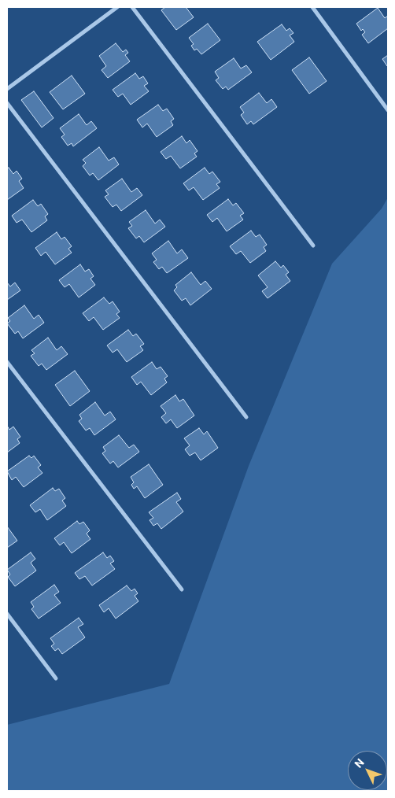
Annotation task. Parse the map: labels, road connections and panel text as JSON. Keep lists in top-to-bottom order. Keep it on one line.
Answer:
{"north":"top left"}
